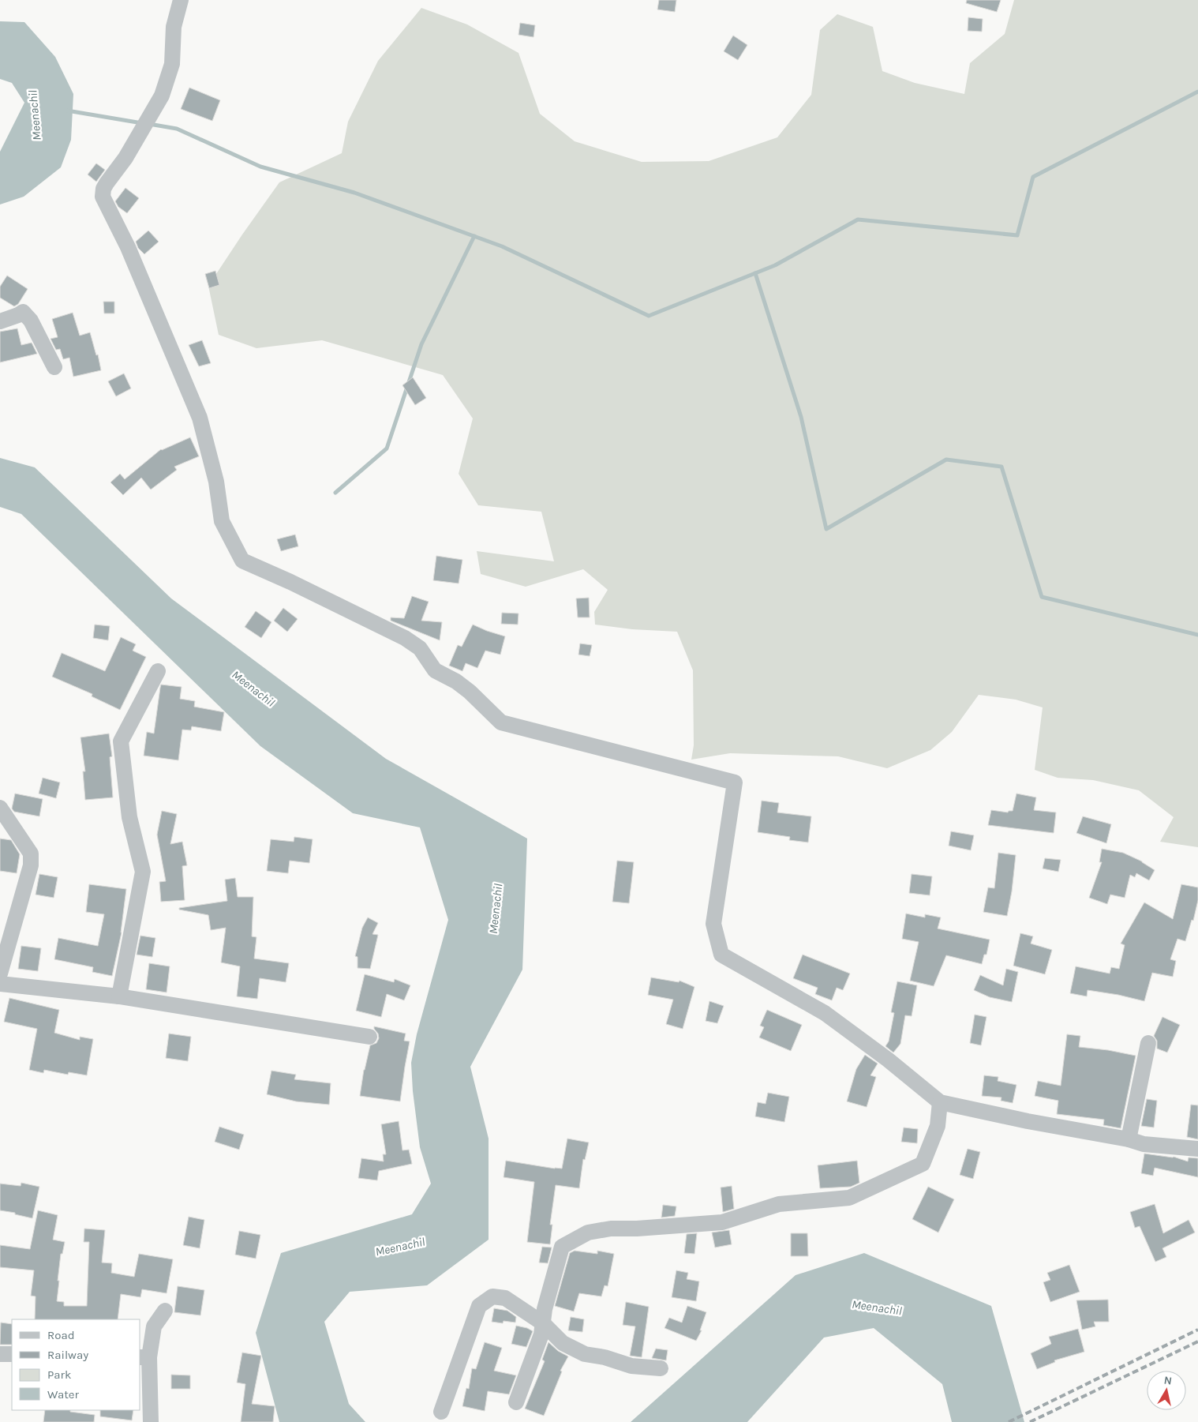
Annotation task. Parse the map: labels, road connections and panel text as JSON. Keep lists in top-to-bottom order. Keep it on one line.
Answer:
{"water":["Meenachil"],"legend":["Road","Railway","Park","Water"],"north":"top"}
